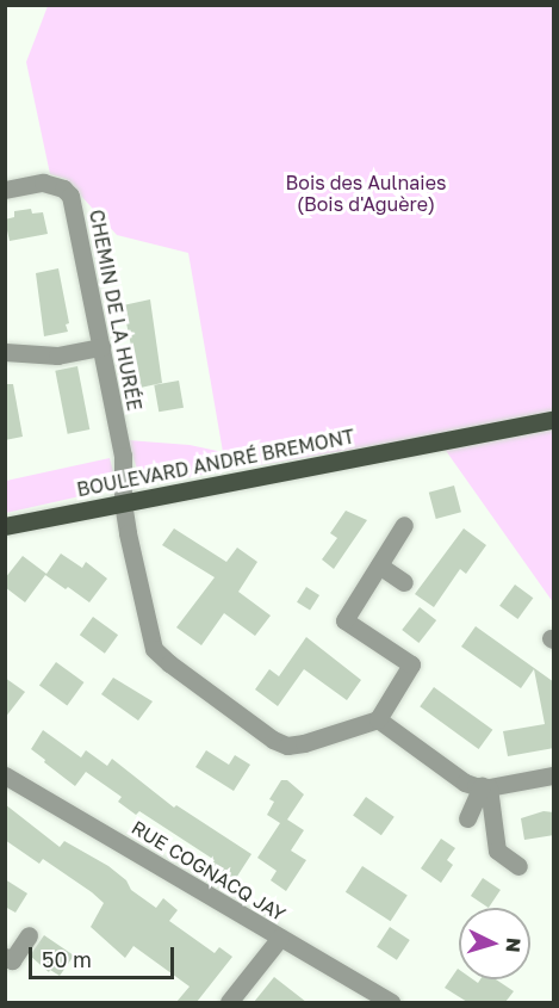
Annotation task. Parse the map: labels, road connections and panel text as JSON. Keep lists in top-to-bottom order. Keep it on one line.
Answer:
{"streets":{"main road":["BOULEVARD ANDRÉ BREMONT"],"street":["CHEMIN DE LA HURÉE","RUE COGNACQ JAY"]},"crossings":[["CHEMIN DE LA HURÉE","BOULEVARD ANDRÉ BREMONT"]],"parks":["Bois des Aulnaies (Bois d'Aguère)"],"scale_bar":"50 m","north":"right"}
